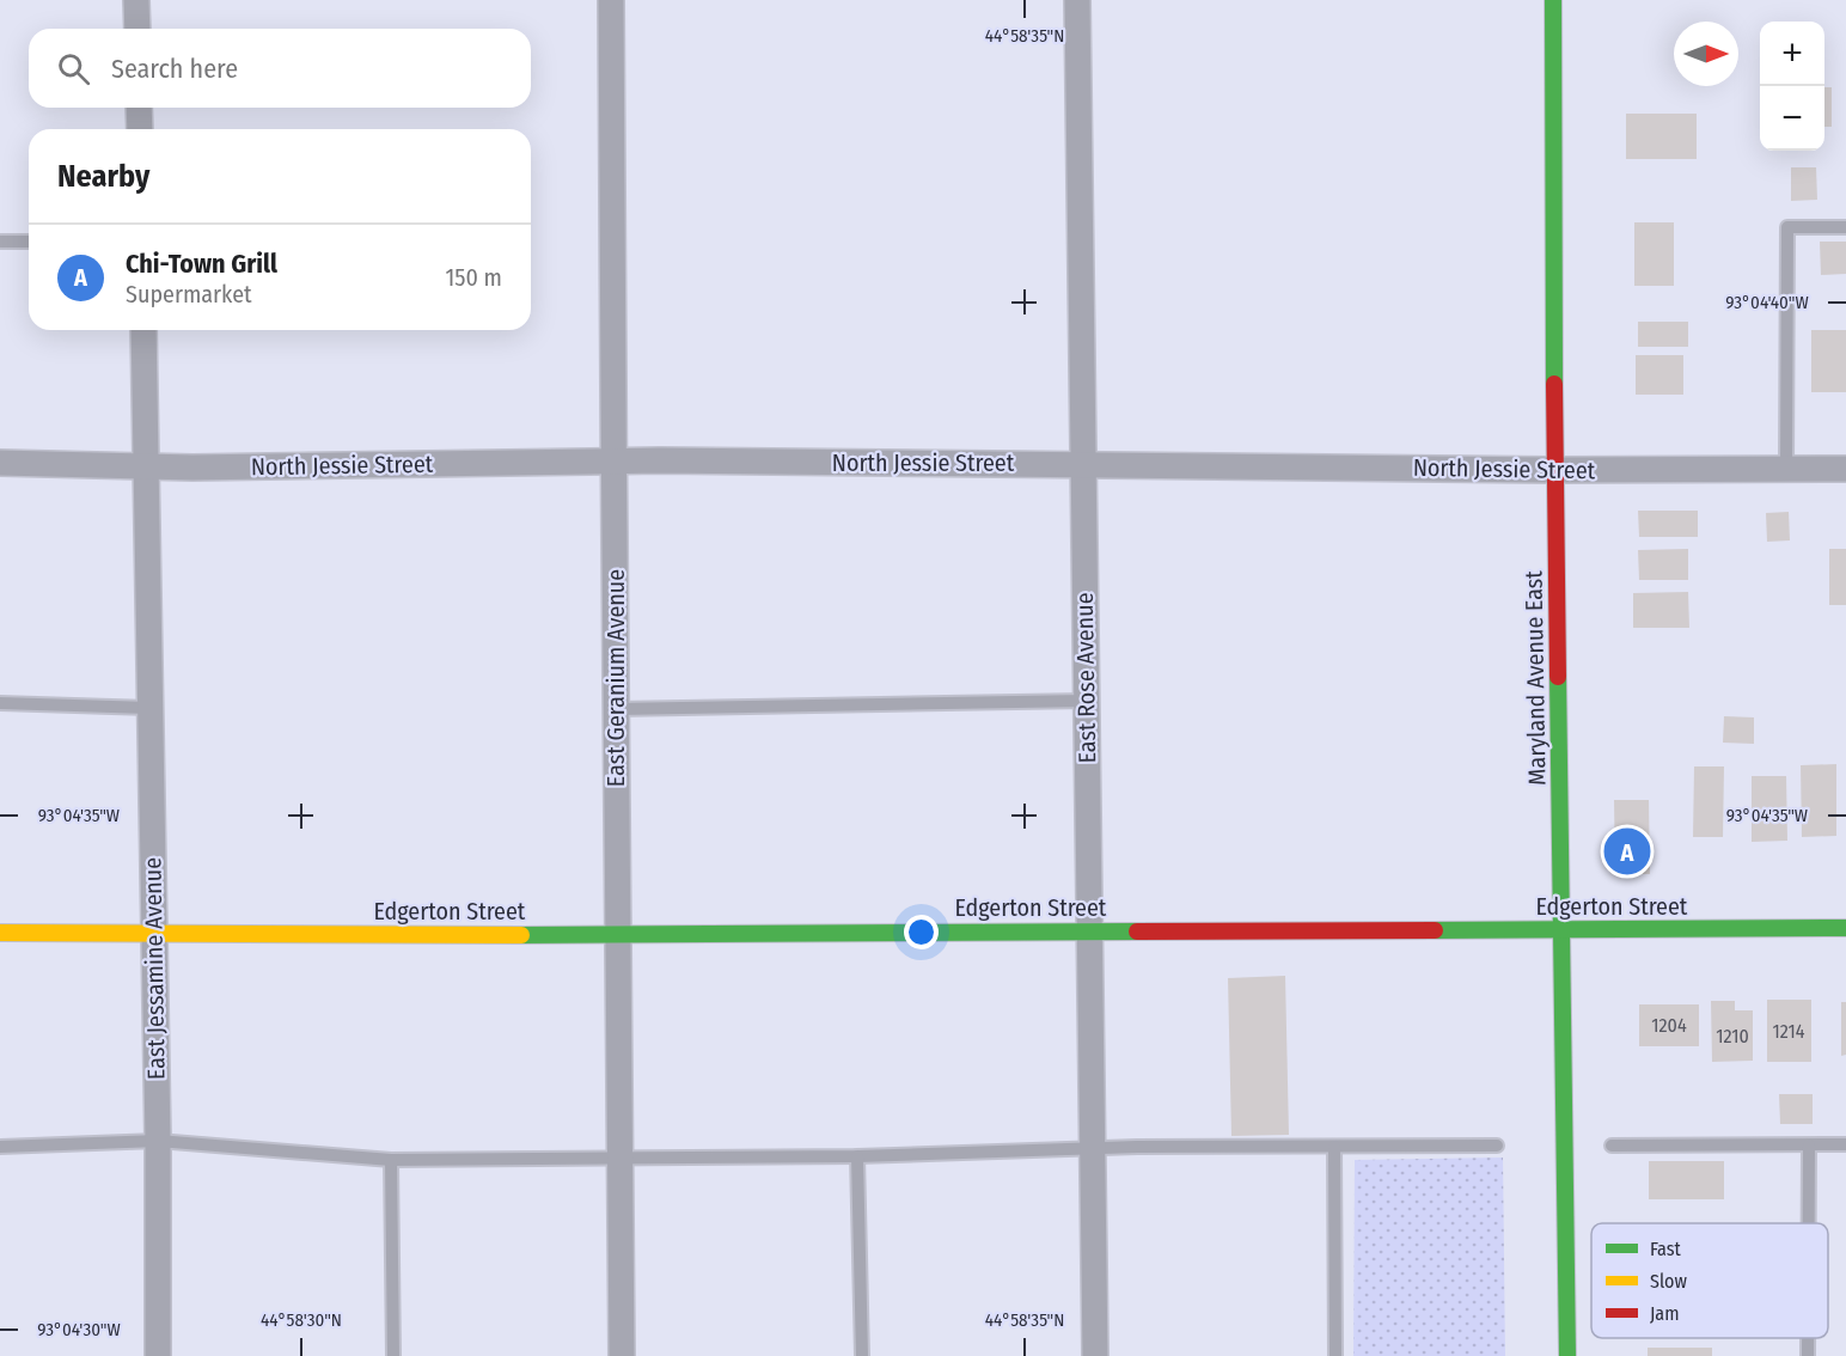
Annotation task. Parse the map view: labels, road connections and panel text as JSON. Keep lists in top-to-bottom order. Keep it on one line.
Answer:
{"streets":{"street":["North Jessie Street","East Geranium Avenue","East Rose Avenue","Maryland Avenue East","Edgerton Street","East Jessamine Avenue"]},"crossings":[["North Jessie Street","East Geranium Avenue"],["North Jessie Street","East Rose Avenue"],["North Jessie Street","Maryland Avenue East"],["North Jessie Street","East Jessamine Avenue"],["East Geranium Avenue","Edgerton Street"],["East Rose Avenue","Edgerton Street"],["Maryland Avenue East","Edgerton Street"],["Edgerton Street","East Jessamine Avenue"]],"house_numbers":["1204","1214","1210"],"legend":["Fast","Slow","Jam"],"north":"right","page":{"map_buttons":["+","−"],"search":"Search here","heading":"Nearby","list":[{"mark":"A","name":"Chi-Town Grill","note":"Supermarket","value":"150 m"}],"pins":"A"},"coordinates":["44°58'35\"N","93°04'40\"W","93°04'35\"W","44°58'30\"N","93°04'30\"W"]}
